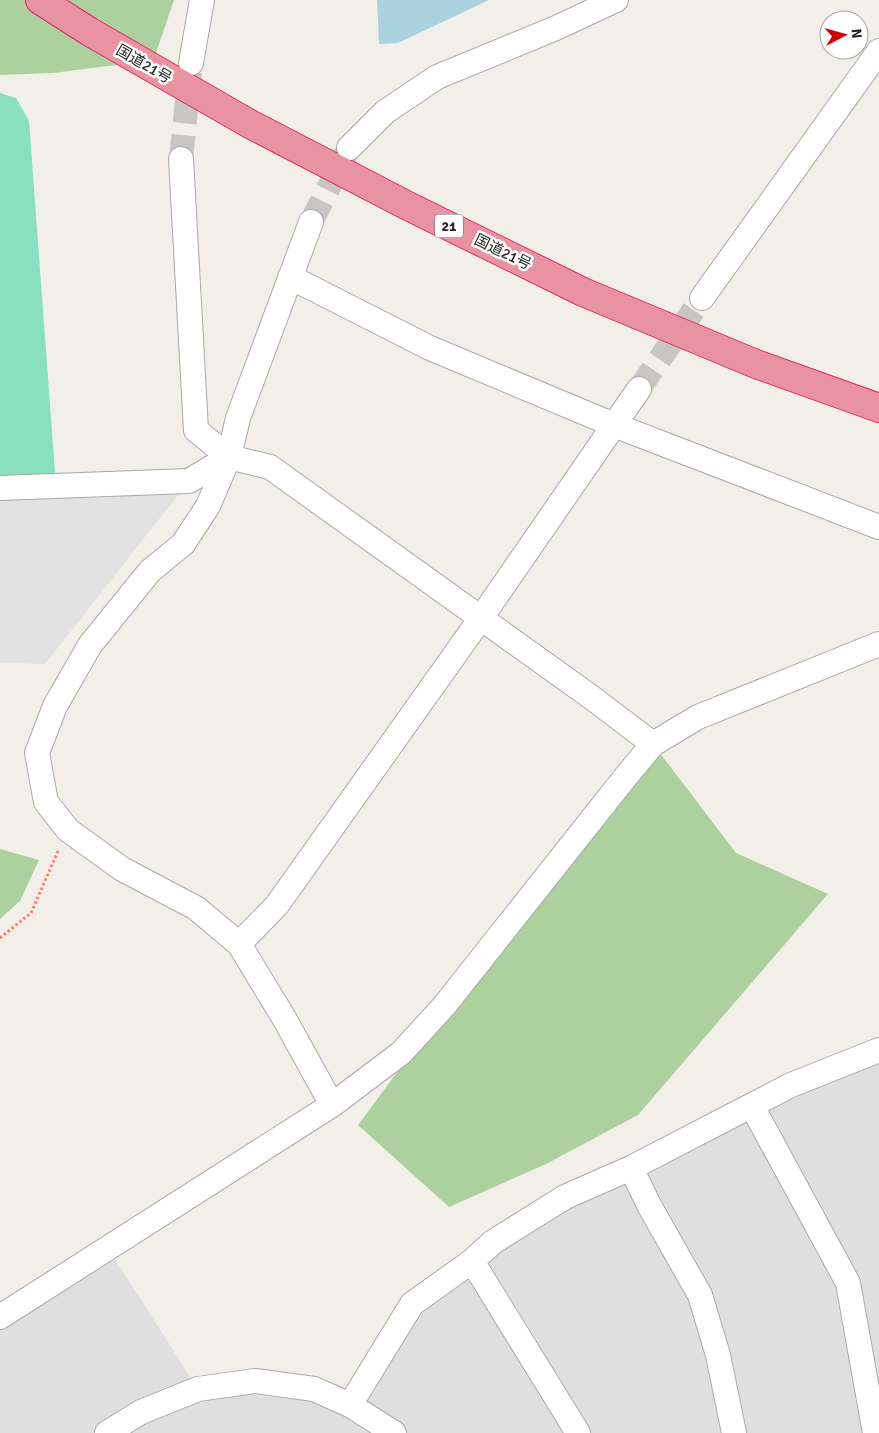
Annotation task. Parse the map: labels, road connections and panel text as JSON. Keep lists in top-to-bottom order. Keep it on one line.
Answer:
{"streets":{"highway":["国道21号","21"]},"north":"right"}
